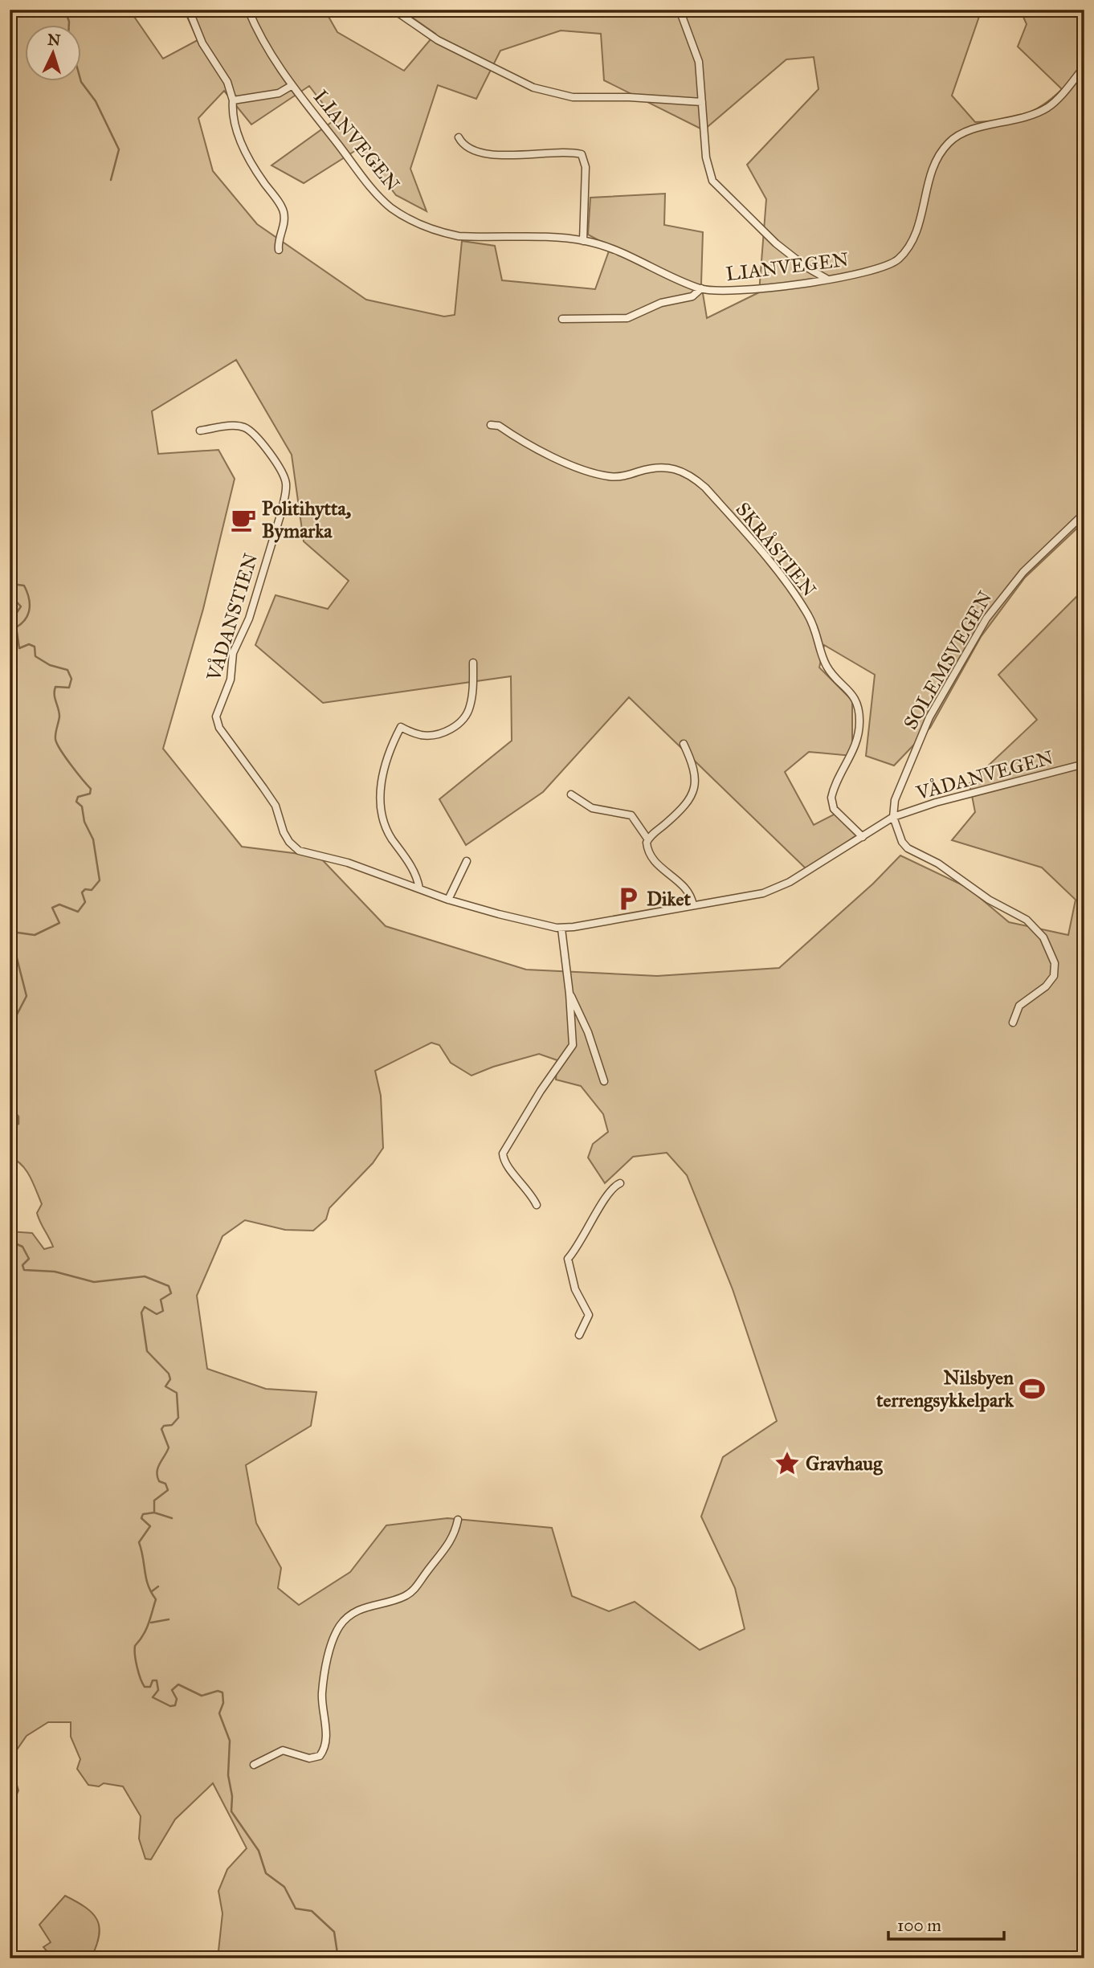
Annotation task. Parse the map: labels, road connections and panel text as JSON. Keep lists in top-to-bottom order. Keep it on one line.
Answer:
{"streets":{"street":["LIANVEGEN","SKRÅSTIEN","VÅDANSTIEN","SOLEMSVEGEN","VÅDANVEGEN"]},"crossings":[["SKRÅSTIEN","VÅDANVEGEN"],["VÅDANSTIEN","VÅDANVEGEN"],["SOLEMSVEGEN","VÅDANVEGEN"]],"places":{"cafe":["Politihytta, Bymarka"],"parking":["Diket"],"sports":["Nilsbyen terrengsykkelpark"],"place":["Gravhaug"]},"scale_bar":"100 m","north":"top"}
